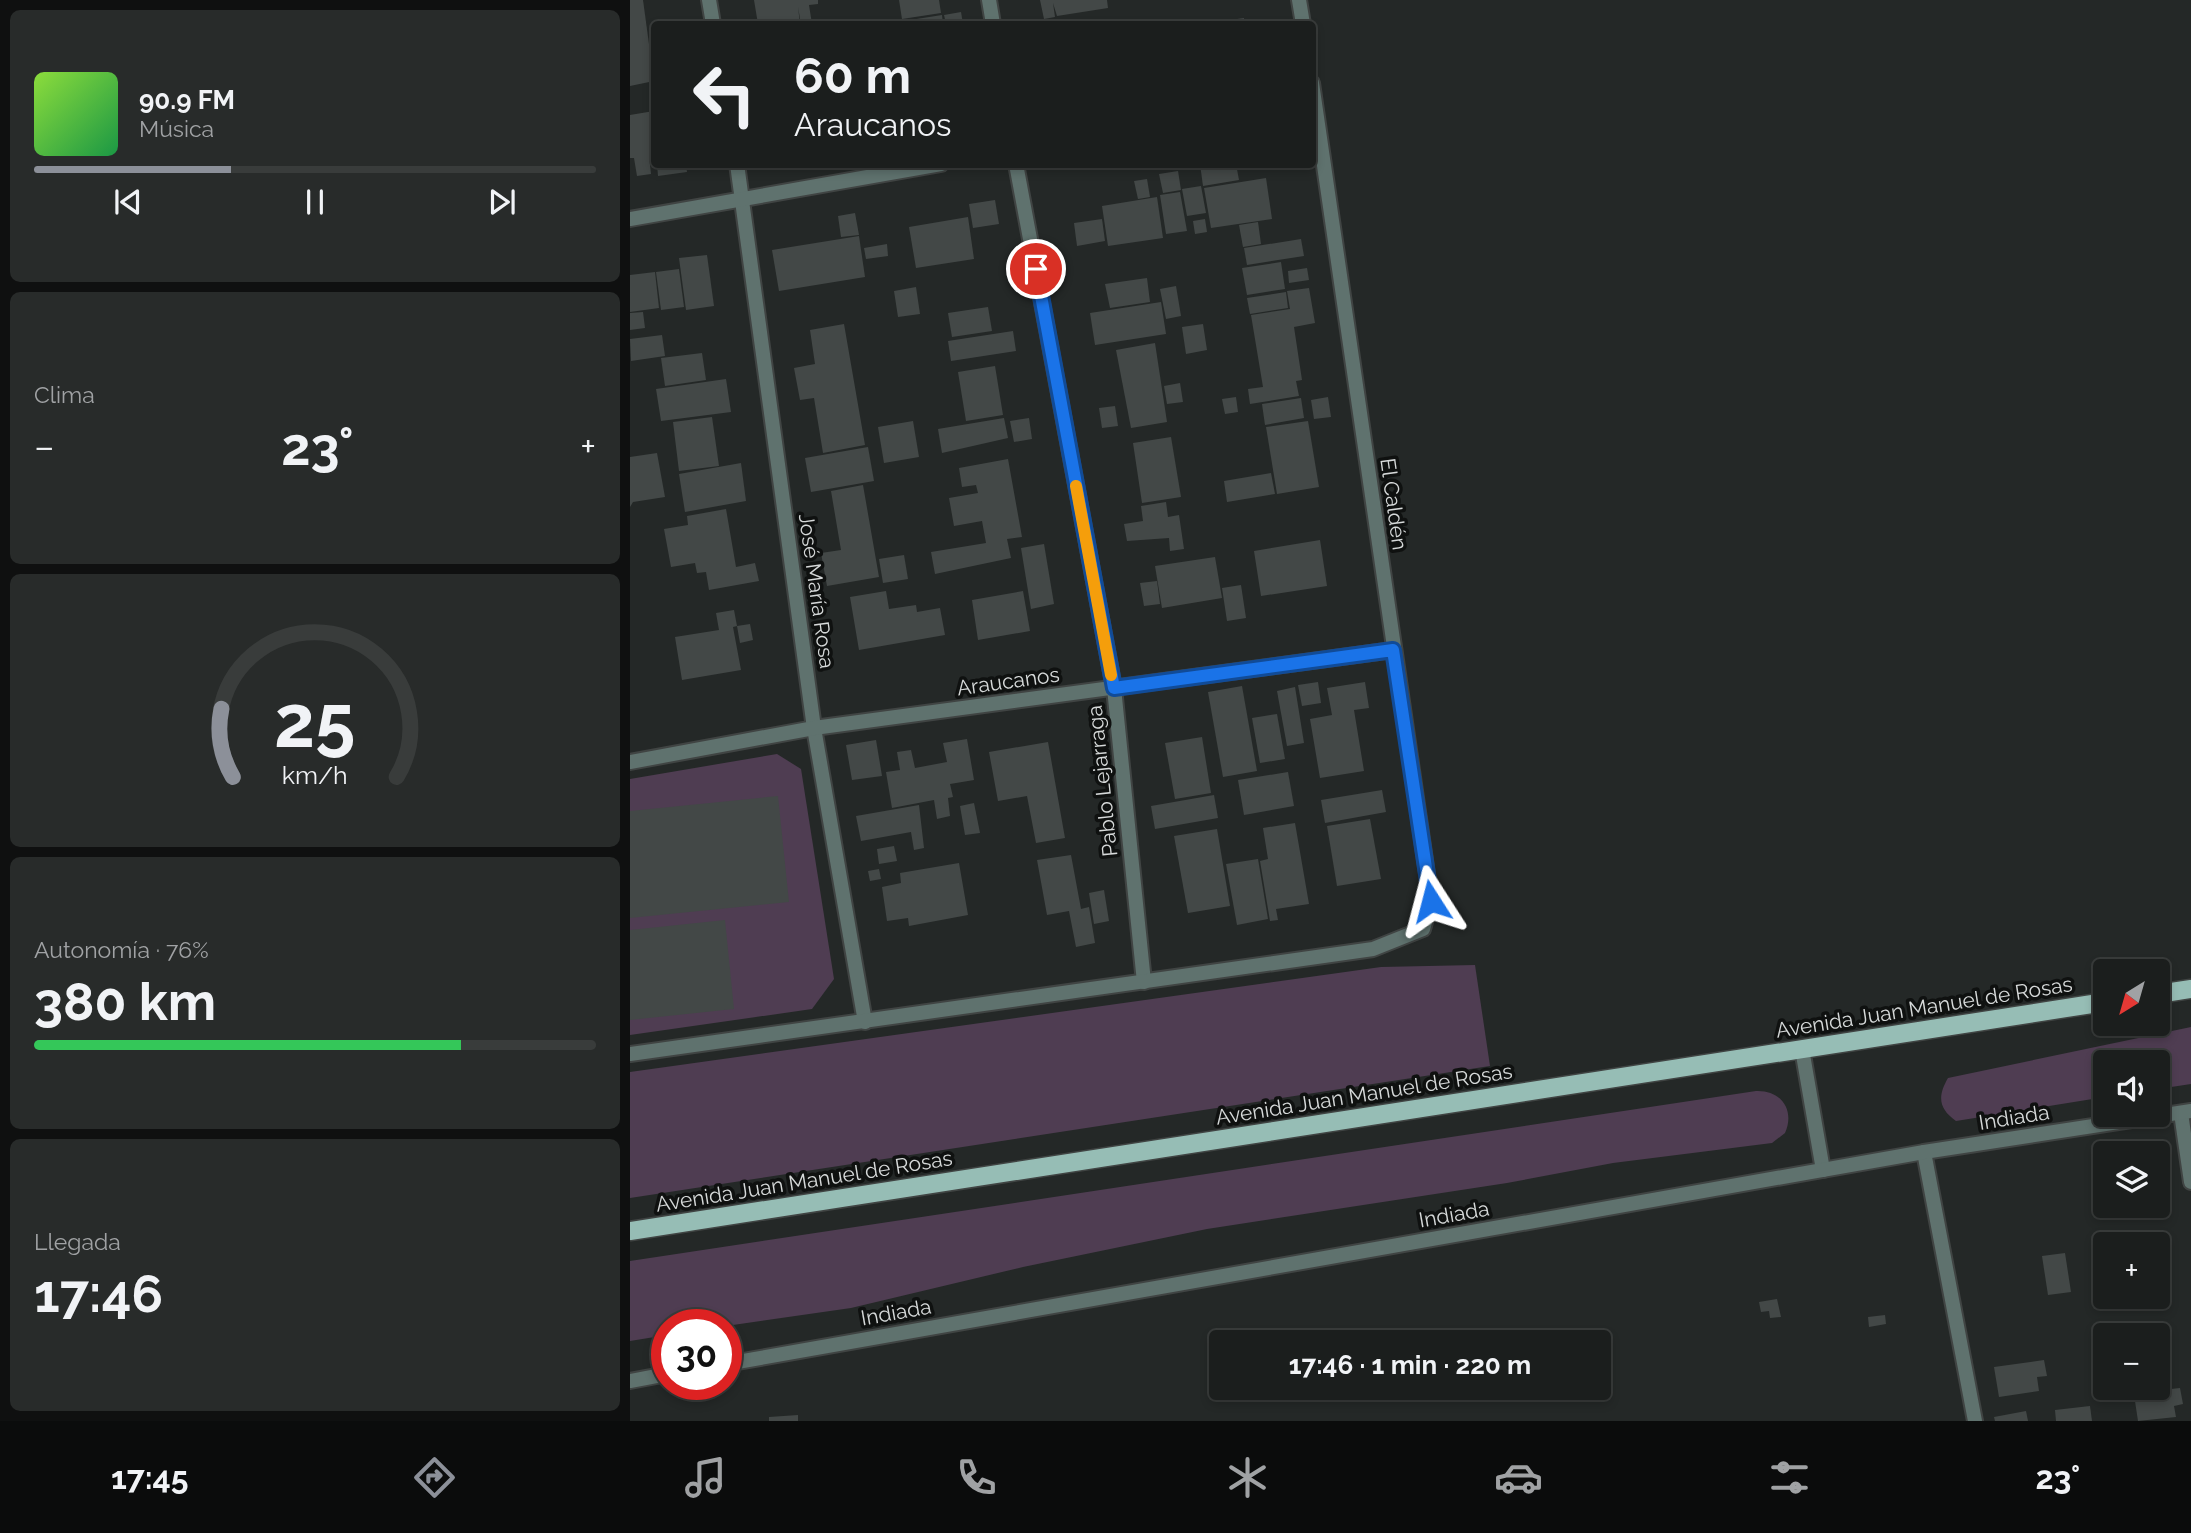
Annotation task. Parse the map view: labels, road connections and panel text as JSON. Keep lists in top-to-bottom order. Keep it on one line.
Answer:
{"streets":{"main road":["Avenida Juan Manuel de Rosas"],"street":["El Caldén","José María Rosa","Araucanos","Pablo Lejarraga","Indiada"]},"crossings":[["El Caldén","Araucanos"],["El Caldén","Pablo Lejarraga"],["José María Rosa","Araucanos"],["Araucanos","Pablo Lejarraga"]],"north":"bottom left","page":{"turn":["60 m","Araucanos"],"song":["90.9 FM","Música"],"tile":["Clima",["Autonomía · 76%","380 km"],["Llegada","17:46"]],"heat":["−","23°","+"],"map_buttons":["+","−"],"limit":"30","trip":"17:46 · 1 min · 220 m","tabs":["17:45","23°"],"gauge":["25","km/h"]}}
